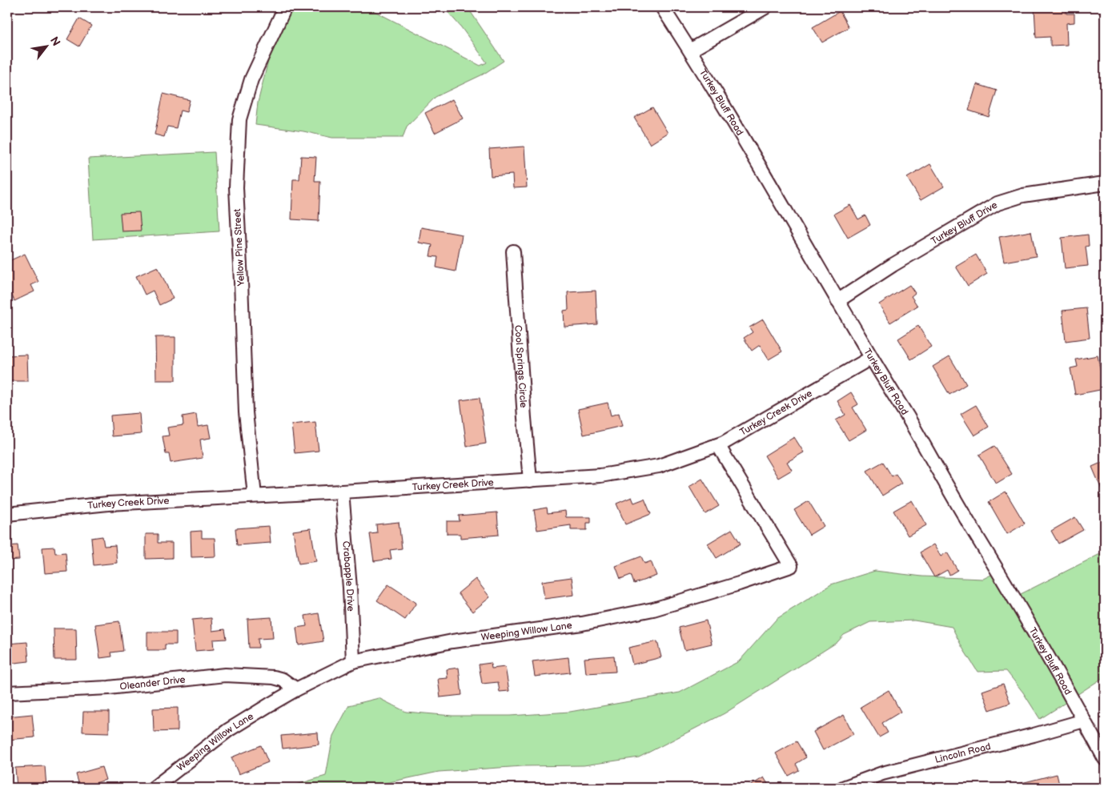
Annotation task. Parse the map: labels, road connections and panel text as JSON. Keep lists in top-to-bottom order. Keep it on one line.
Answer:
{"streets":{"street":["Turkey Bluff Road","Turkey Bluff Drive","Yellow Pine Street","Cool Springs Circle","Turkey Creek Drive","Crabapple Drive","Weeping Willow Lane","Oleander Drive","Lincoln Road"]},"crossings":[["Turkey Bluff Road","Turkey Bluff Drive"],["Turkey Bluff Road","Turkey Creek Drive"],["Turkey Bluff Road","Lincoln Road"],["Yellow Pine Street","Turkey Creek Drive"],["Cool Springs Circle","Turkey Creek Drive"],["Turkey Creek Drive","Crabapple Drive"],["Turkey Creek Drive","Weeping Willow Lane"],["Crabapple Drive","Weeping Willow Lane"],["Weeping Willow Lane","Oleander Drive"]],"north":"top right"}
